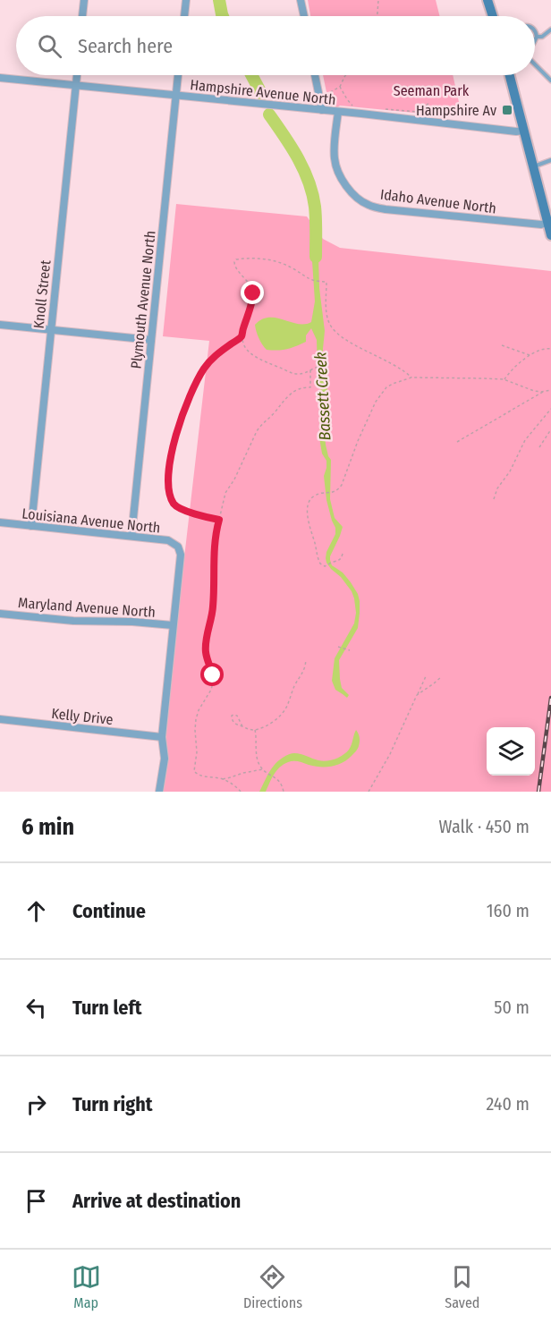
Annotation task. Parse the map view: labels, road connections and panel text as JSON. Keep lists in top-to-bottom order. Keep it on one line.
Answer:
{"streets":{"street":["Hampshire Avenue North","Idaho Avenue North","Knoll Street","Plymouth Avenue North","Louisiana Avenue North","Maryland Avenue North","Kelly Drive"]},"crossings":[["Hampshire Avenue North","Idaho Avenue North"],["Hampshire Avenue North","Knoll Street"],["Hampshire Avenue North","Plymouth Avenue North"],["Knoll Street","Louisiana Avenue North"],["Plymouth Avenue North","Louisiana Avenue North"],["Louisiana Avenue North","Maryland Avenue North"]],"water":["Bassett Creek"],"parks":["Seeman Park"],"places":{"transit":["Hampshire Av"]},"page":{"search":"Search here","heading":["6 min","Walk · 450 m"],"list":[["Continue","160 m"],["Turn left","50 m"],["Turn right","240 m"],"Arrive at destination"],"nav":["Map","Directions","Saved"]}}
